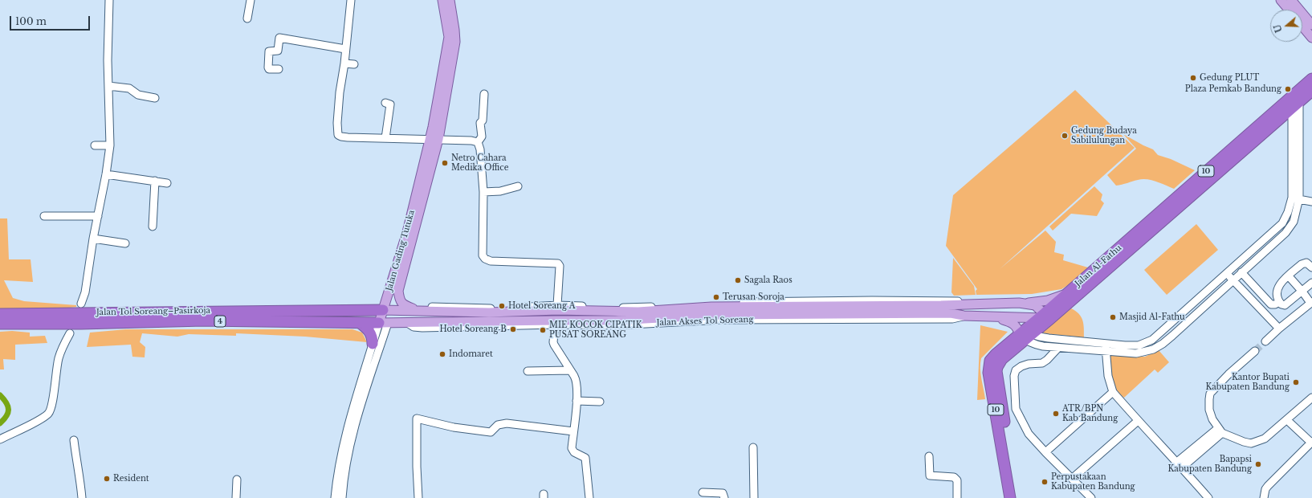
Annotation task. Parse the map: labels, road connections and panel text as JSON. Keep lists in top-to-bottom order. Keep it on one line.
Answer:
{"streets":{"highway":["10","Jalan Al-Fathu","Jalan Tol Soreang–Pasirkoja","4"],"main road":["Jalan Gading Tutuka","Jalan Akses Tol Soreang"]},"crossings":[["Jalan Gading Tutuka","Jalan Tol Soreang–Pasirkoja"],["Jalan Gading Tutuka","Jalan Akses Tol Soreang"],["Jalan Al-Fathu","Jalan Akses Tol Soreang"],["Jalan Tol Soreang–Pasirkoja","Jalan Akses Tol Soreang"]],"places":["Gedung PLUT","Plaza Pemkab Bandung","Gedung Budaya Sabilulungan","Netro Cahara Medika Office","Sagala Raos","Terusan Soroja","Hotel Soreang A","Masjid Al-Fathu","Hotel Soreang B","MIE KOCOK CIPATIK PUSAT SOREANG","Indomaret","Kantor Bupati Kabupaten Bandung","ATR/BPN Kab Bandung","Bapapsi Kabupaten Bandung","Resident","Perpustakaan Kabupaten Bandung"],"scale_bar":"100 m","north":"left"}
